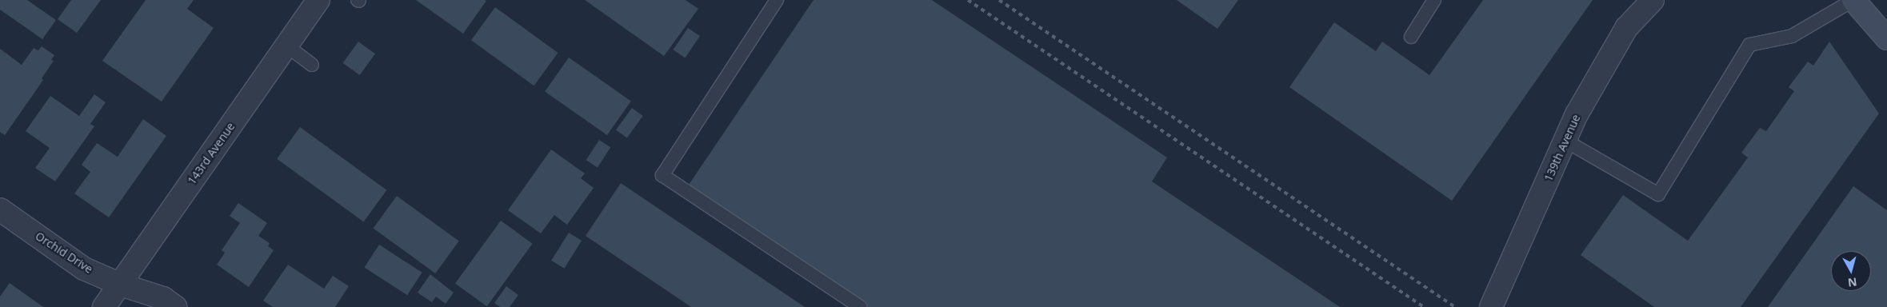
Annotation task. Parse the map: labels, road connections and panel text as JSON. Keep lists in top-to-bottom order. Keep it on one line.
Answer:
{"streets":{"street":["139th Avenue","143rd Avenue","Orchid Drive"]},"crossings":[["143rd Avenue","Orchid Drive"]],"north":"bottom"}
